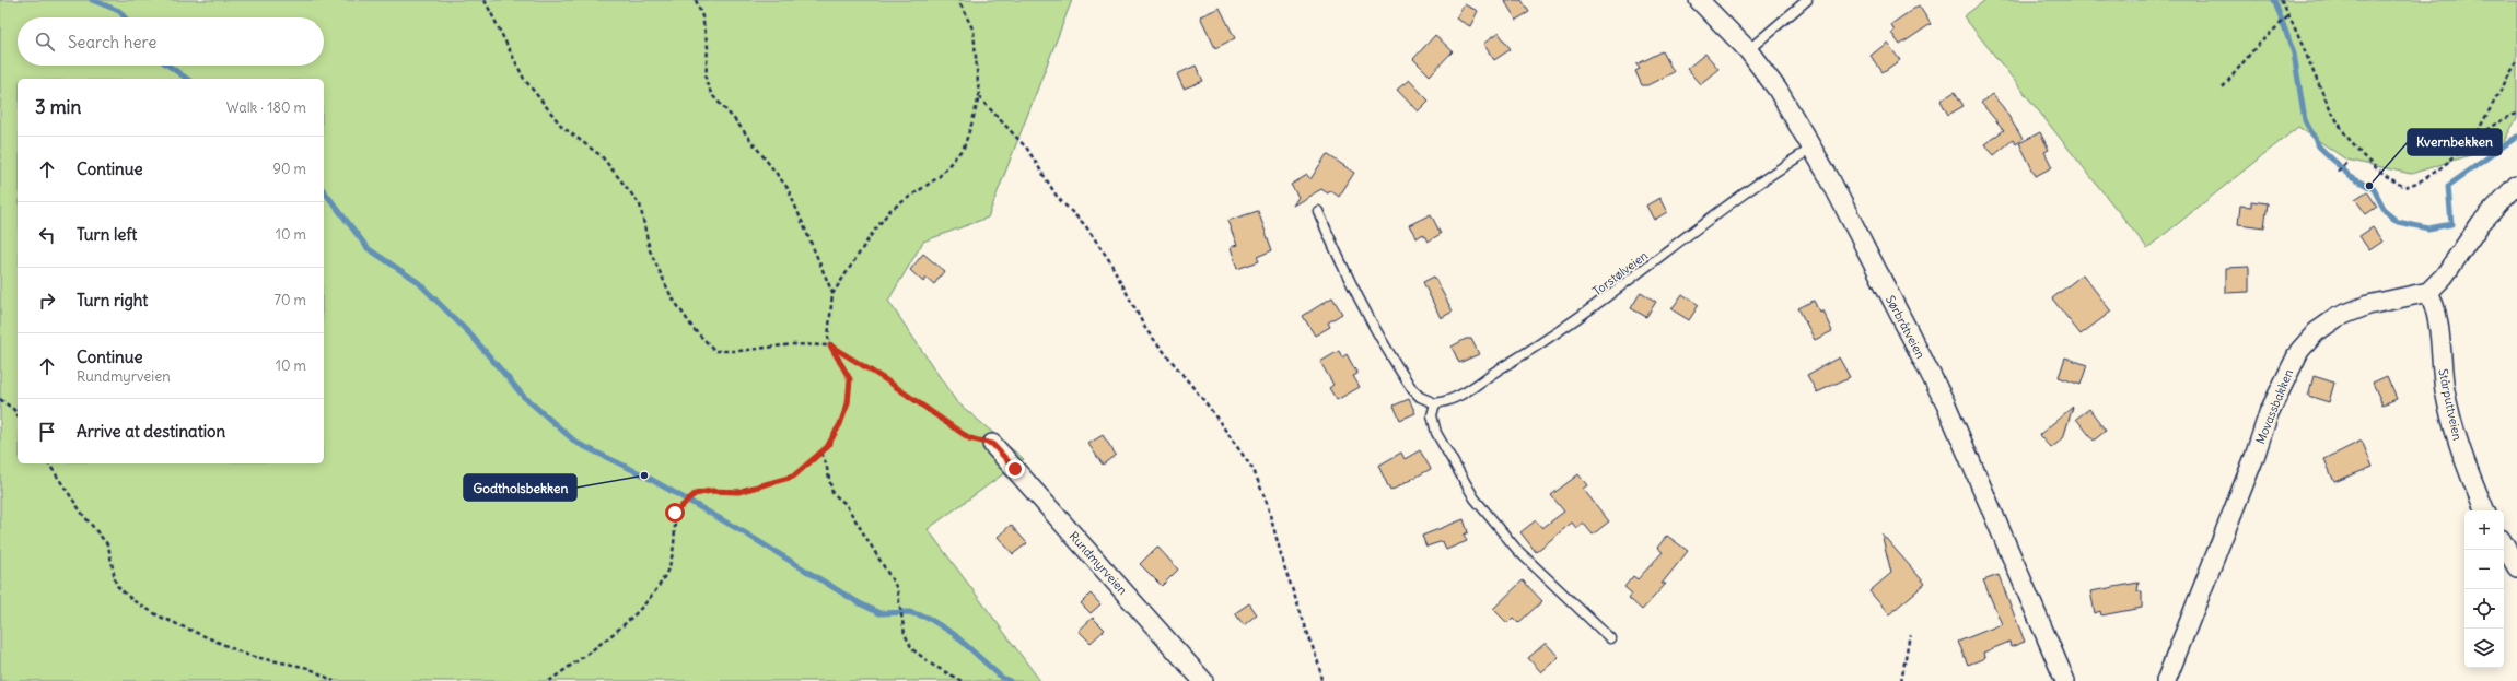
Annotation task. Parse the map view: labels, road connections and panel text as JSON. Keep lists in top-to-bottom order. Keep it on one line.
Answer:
{"streets":{"street":["Sørbråtveien","Stårputtveien","Movassbakken","Rundmyrveien"],"lane":["Torstølveien"]},"crossings":[["Torstølveien","Sørbråtveien"],["Stårputtveien","Movassbakken"]],"places":["Kvernbekken","Godtholsbekken"],"page":{"search":"Search here","heading":["3 min","Walk · 180 m"],"list":[["Continue","90 m"],["Turn left","10 m"],["Turn right","70 m"],["Continue","Rundmyrveien","10 m"],"Arrive at destination"],"map_buttons":["+","−"]}}
